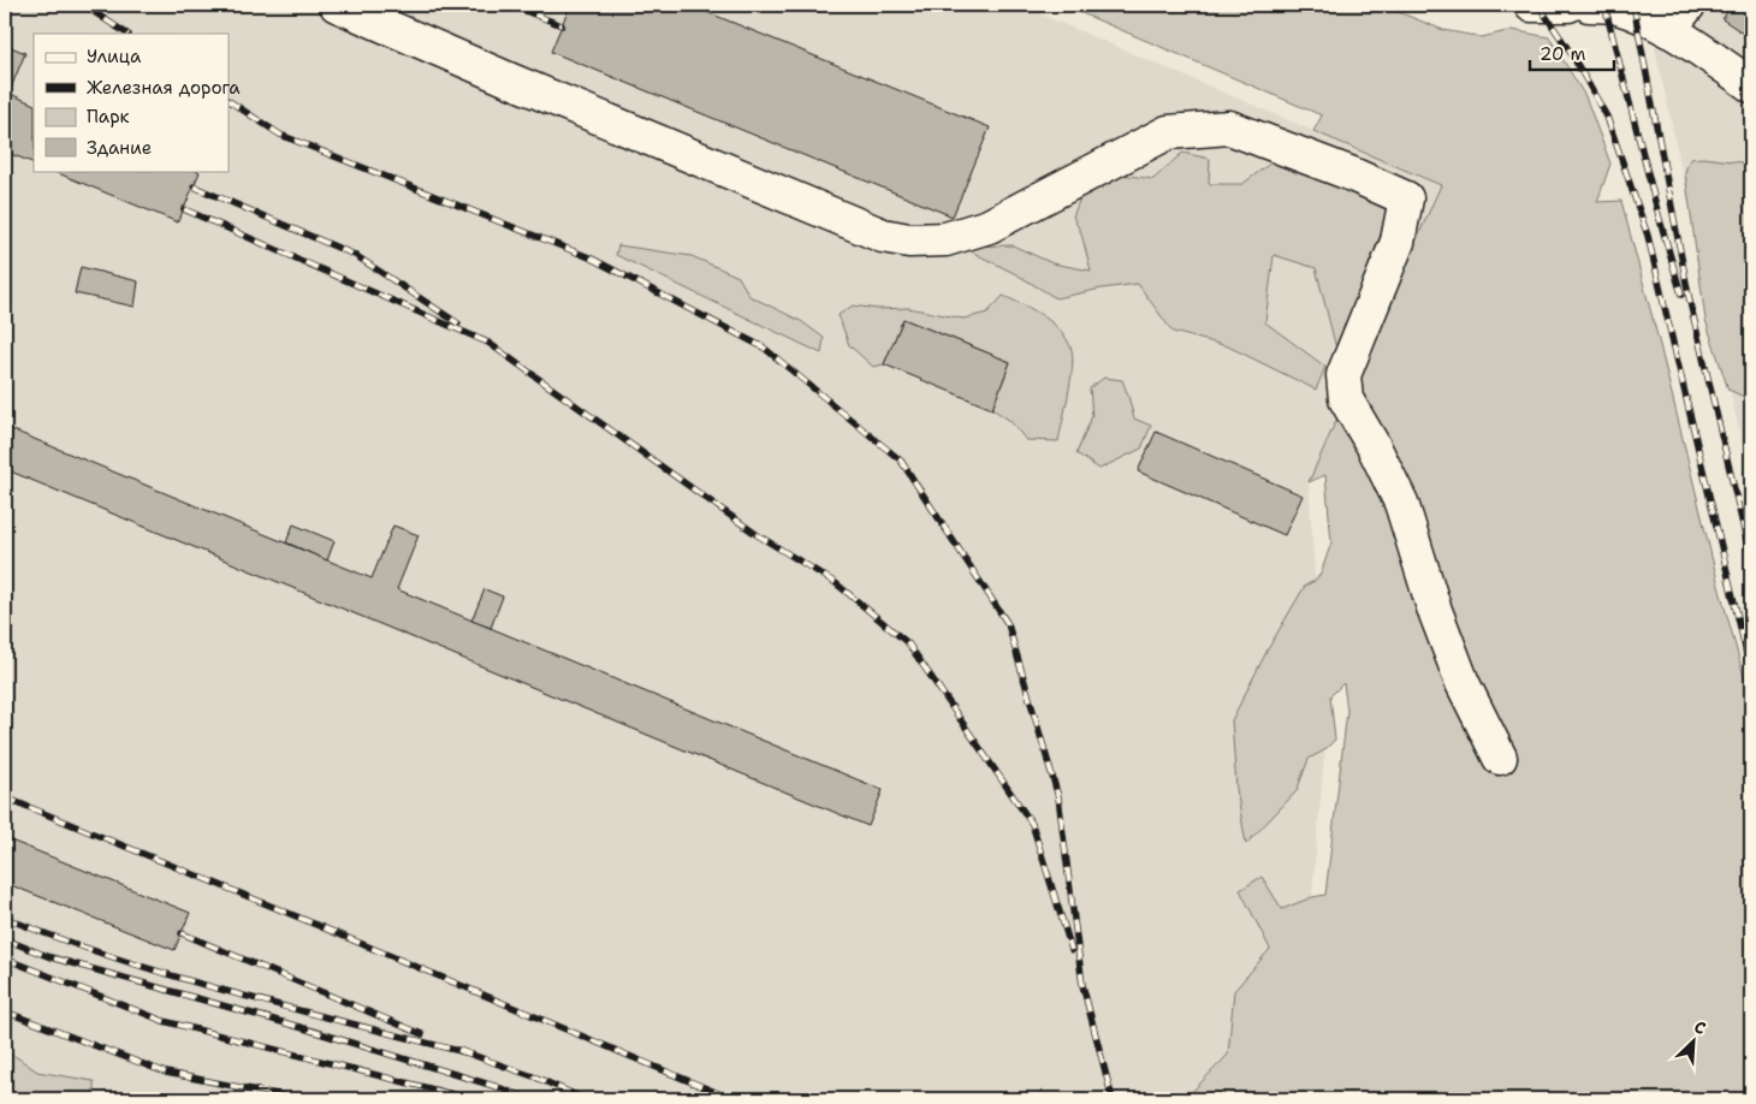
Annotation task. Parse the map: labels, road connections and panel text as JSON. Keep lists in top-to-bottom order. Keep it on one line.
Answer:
{"legend":["Улица","Железная дорога","Парк","Здание"],"scale_bar":"20 m","north":"top right"}
